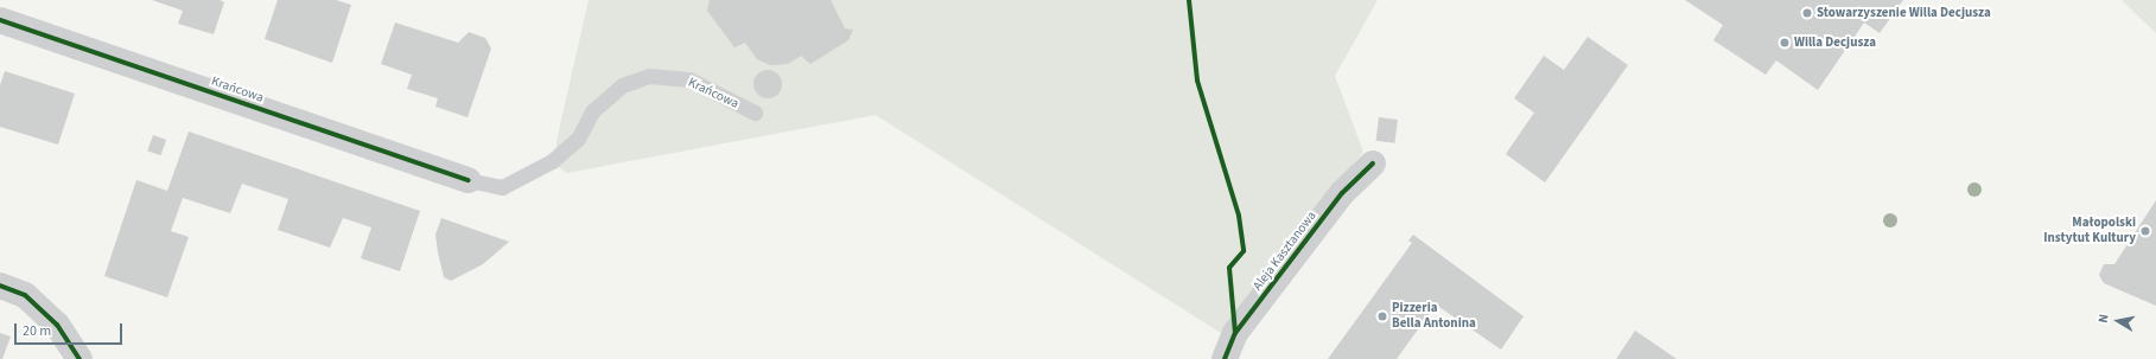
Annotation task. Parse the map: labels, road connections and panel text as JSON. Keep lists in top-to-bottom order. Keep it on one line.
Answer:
{"streets":{"street":["Krańcowa","Aleja Kasztanowa"]},"places":["Stowarzyszenie Willa Decjusza","Willa Decjusza","Małopolski Instytut Kultury","Pizzeria Bella Antonina"],"scale_bar":"20 m","north":"left"}
